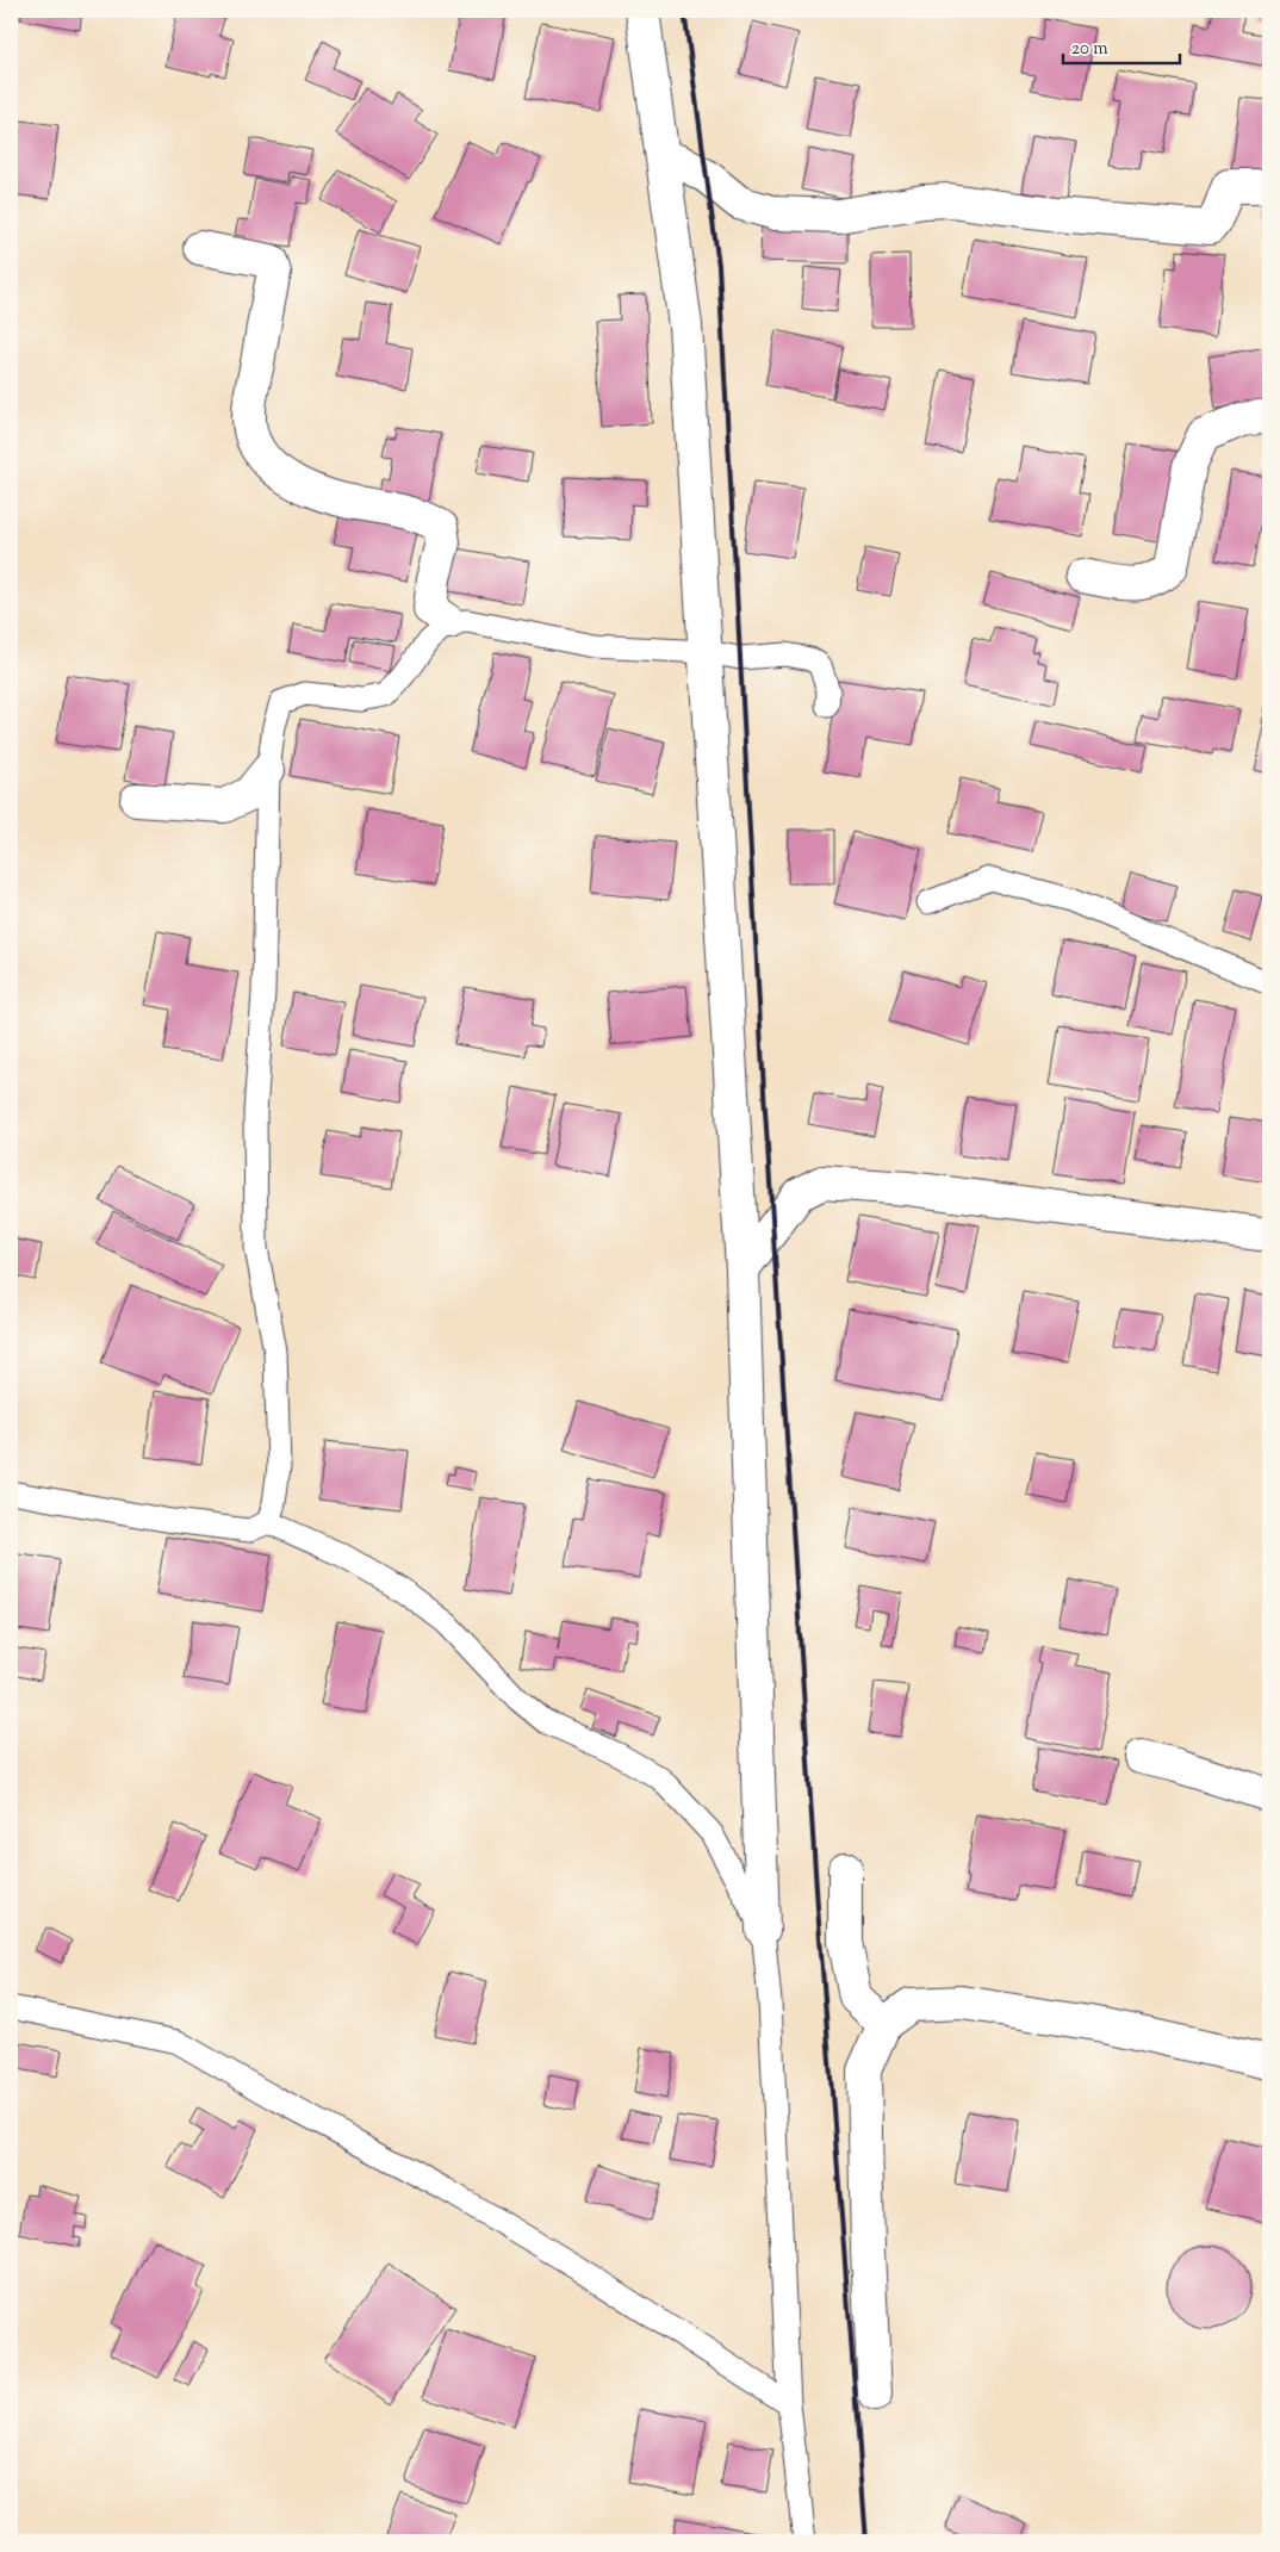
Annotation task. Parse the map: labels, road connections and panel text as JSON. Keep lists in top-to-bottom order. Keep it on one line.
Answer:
{"scale_bar":"20 m"}
